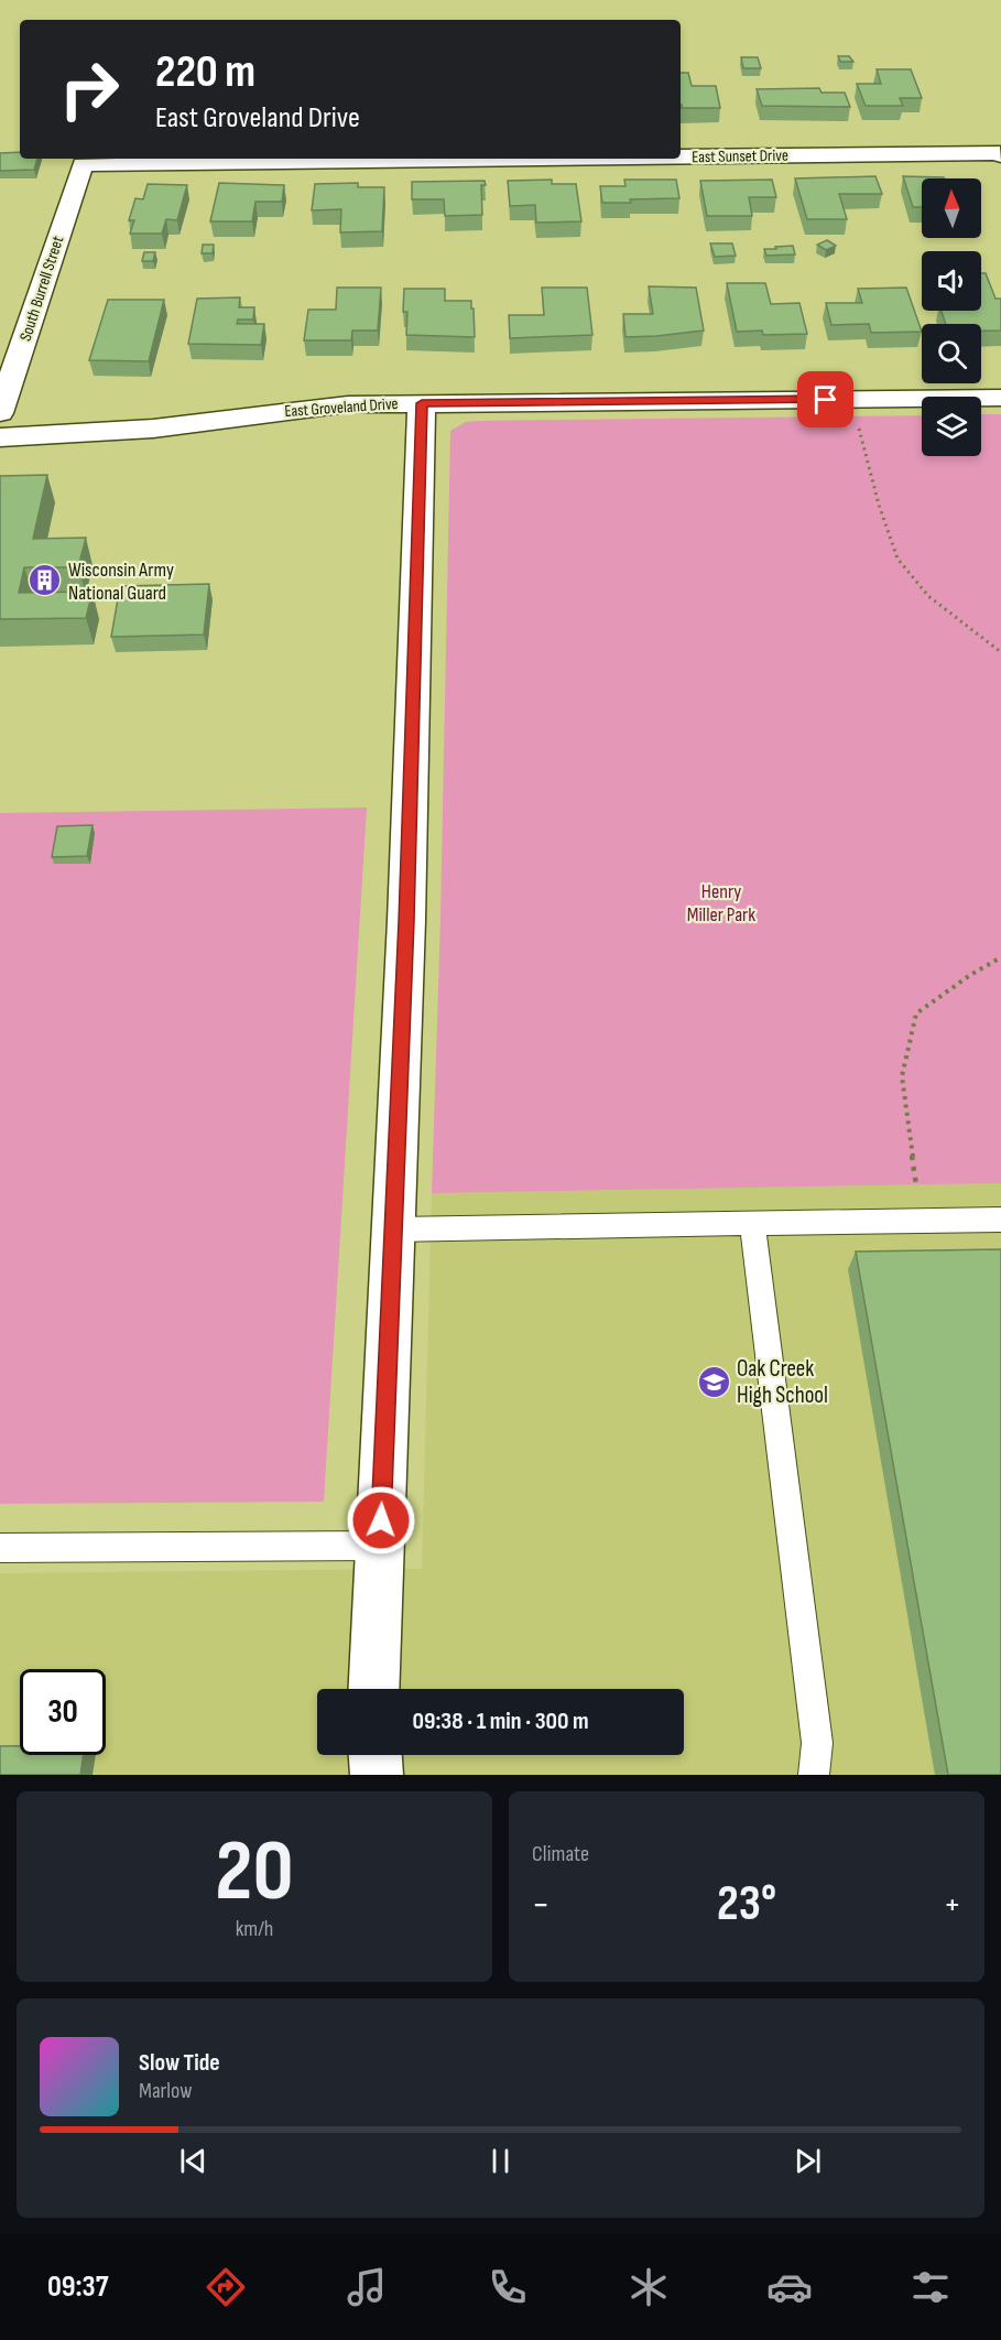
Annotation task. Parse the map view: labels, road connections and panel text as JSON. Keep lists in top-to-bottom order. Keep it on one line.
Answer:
{"streets":{"street":["East Sunset Drive","South Burrell Street","East Groveland Drive"]},"crossings":[["East Sunset Drive","South Burrell Street"]],"parks":["Henry Miller Park"],"places":{"building":["Wisconsin Army National Guard"],"school or university":["Oak Creek High School"]},"north":"top","page":{"turn":["220 m","East Groveland Drive"],"limit":"30","trip":"09:38 · 1 min · 300 m","tile":[["20","km/h"],"Climate"],"heat":["−","23°","+"],"song":["Slow Tide","Marlow"],"tabs":"09:37"}}
